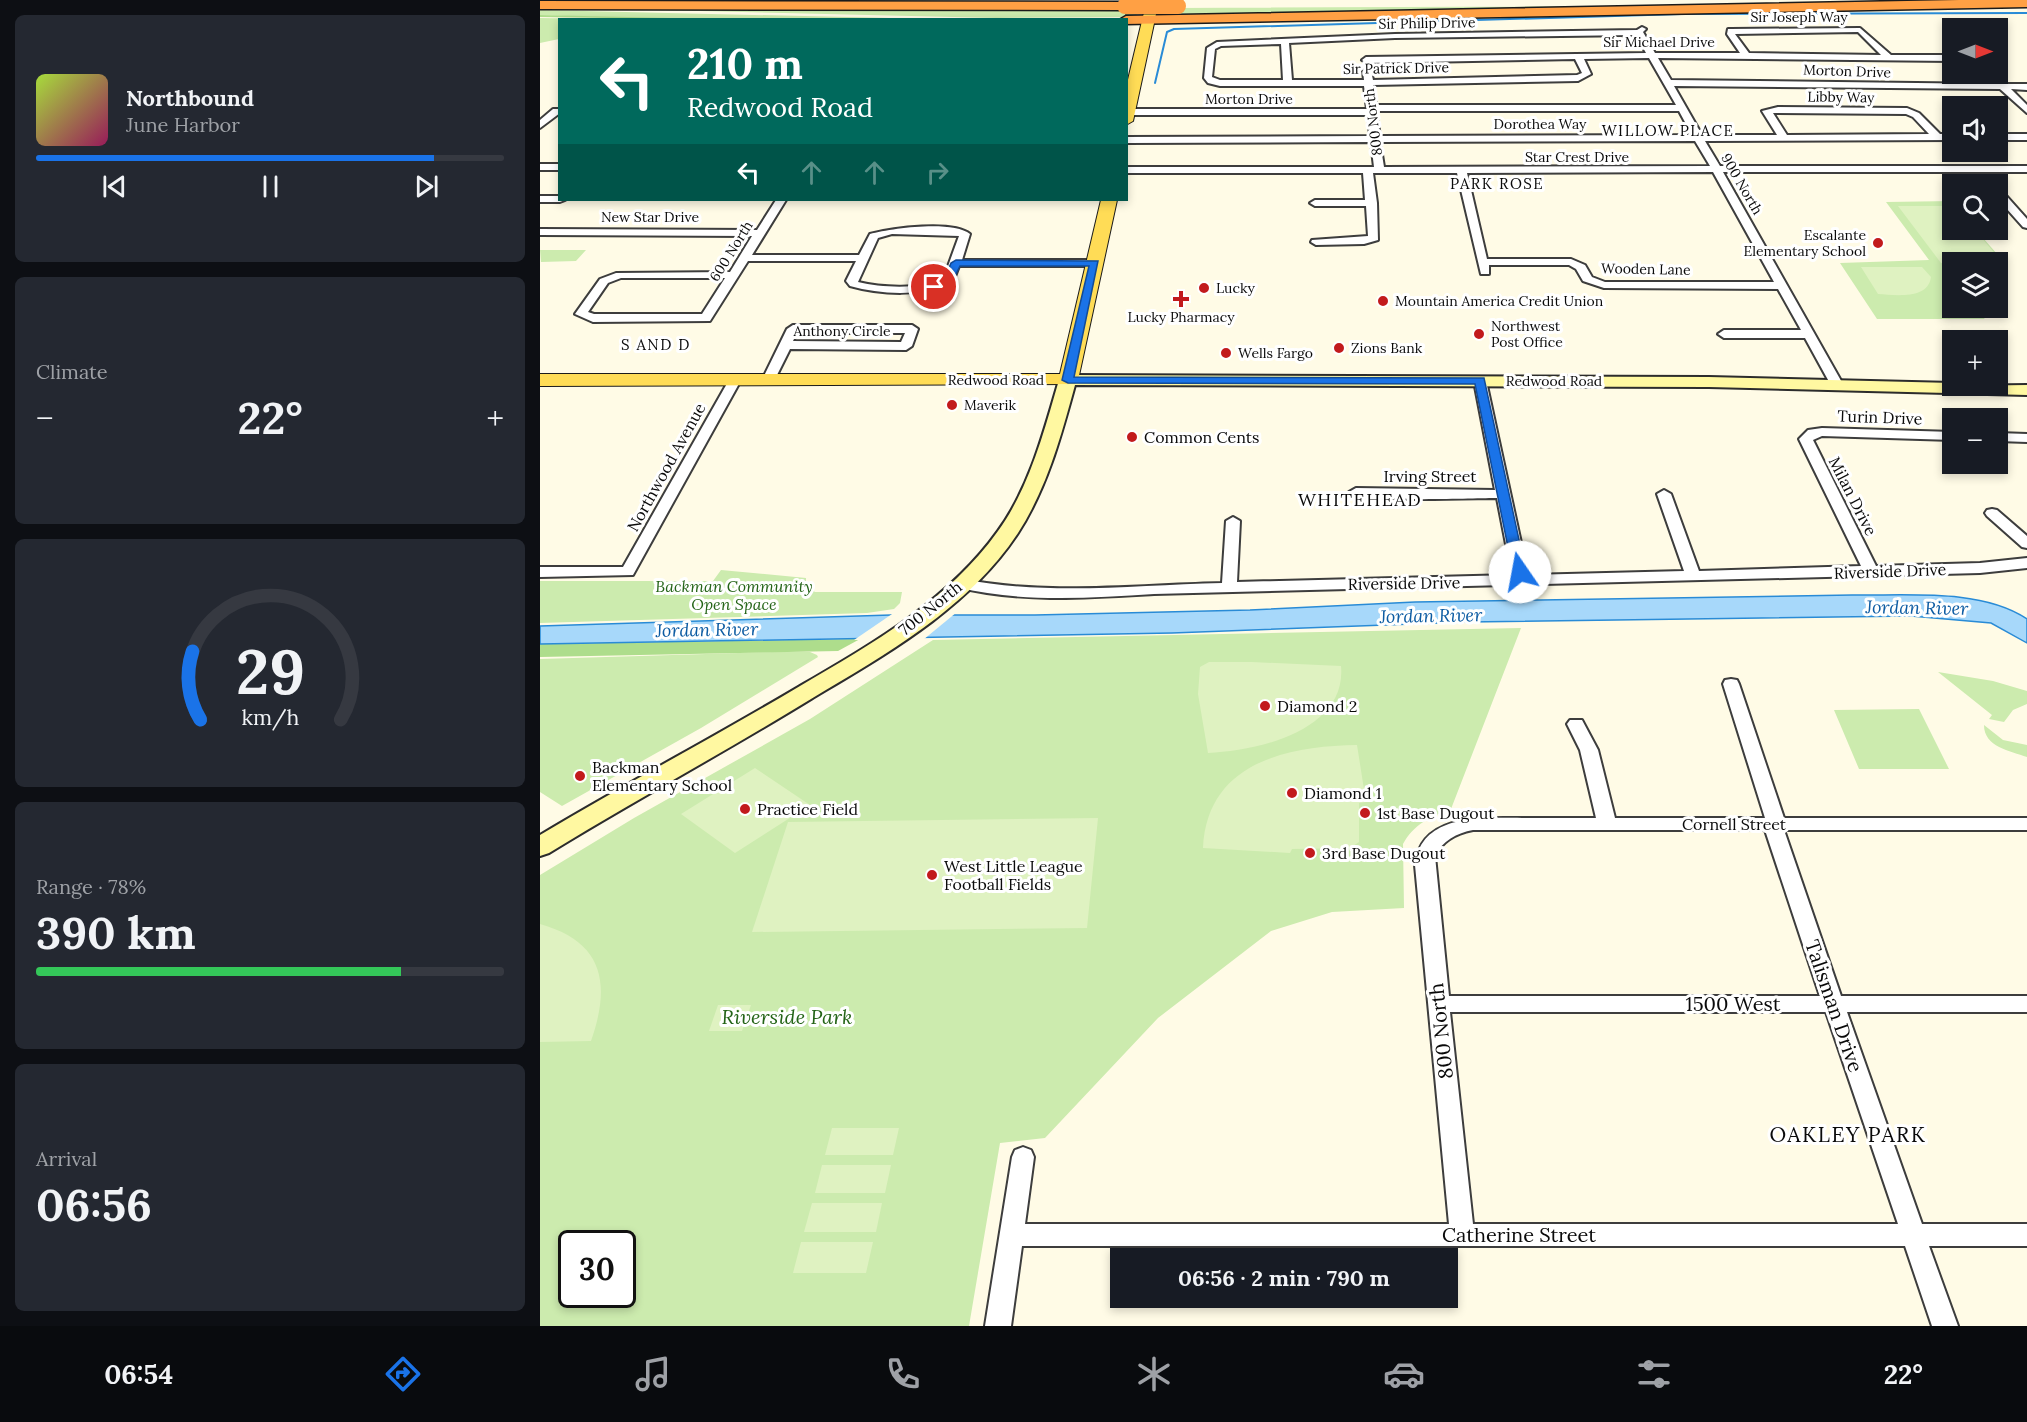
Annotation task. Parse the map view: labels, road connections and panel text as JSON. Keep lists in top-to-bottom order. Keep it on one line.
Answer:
{"streets":{"main road":["Redwood Road","700 North"],"street":["Sir Joseph Way","Sir Philip Drive","Sir Michael Drive","Sir Patrick Drive","Morton Drive","Libby Way","800 North","Dorothea Way","Star Crest Drive","900 North","New Star Drive","600 North","Wooden Lane","Anthony Circle","Turin Drive","Northwood Avenue","Irving Street","Milan Drive","Riverside Drive","Cornell Street","1500 West","Talisman Drive","Catherine Street"]},"crossings":[["Sir Joseph Way","Sir Michael Drive"],["Sir Philip Drive","Sir Patrick Drive"],["Sir Philip Drive","800 North"],["Sir Philip Drive","900 North"],["Sir Michael Drive","Sir Patrick Drive"],["Sir Michael Drive","800 North"],["Sir Michael Drive","900 North"],["Sir Patrick Drive","800 North"],["Morton Drive","800 North"],["Morton Drive","900 North"],["Libby Way","Dorothea Way"],["800 North","Dorothea Way"],["800 North","Star Crest Drive"],["800 North","Cornell Street"],["800 North","1500 West"],["800 North","Catherine Street"],["Dorothea Way","900 North"],["Star Crest Drive","900 North"],["Star Crest Drive","Wooden Lane"],["900 North","Wooden Lane"],["900 North","Redwood Road"],["New Star Drive","600 North"],["Redwood Road","Northwood Avenue"],["Redwood Road","700 North"],["Turin Drive","Milan Drive"],["Milan Drive","Riverside Drive"],["Riverside Drive","700 North"],["Cornell Street","Talisman Drive"],["1500 West","Talisman Drive"],["Talisman Drive","Catherine Street"]],"districts":["WILLOW PLACE","PARK ROSE","S AND D","WHITEHEAD","OAKLEY PARK"],"water":["Jordan River"],"parks":["Backman Community Open Space","Riverside Park"],"places":{"other":["Escalante Elementary School","Lucky","Mountain America Credit Union","Northwest Post Office","Zions Bank","Wells Fargo","Maverik","Common Cents","Diamond 2","Backman Elementary School","Diamond 1","Practice Field","1st Base Dugout","3rd Base Dugout","West Little League Football Fields"],"health":["Lucky Pharmacy"]},"north":"right","page":{"map_buttons":["+","−"],"turn":["210 m","Redwood Road"],"song":["Northbound","June Harbor"],"tile":["Climate",["Range · 78%","390 km"],["Arrival","06:56"]],"heat":["−","22°","+"],"limit":"30","trip":"06:56 · 2 min · 790 m","tabs":["06:54","22°"],"gauge":["29","km/h"]}}
